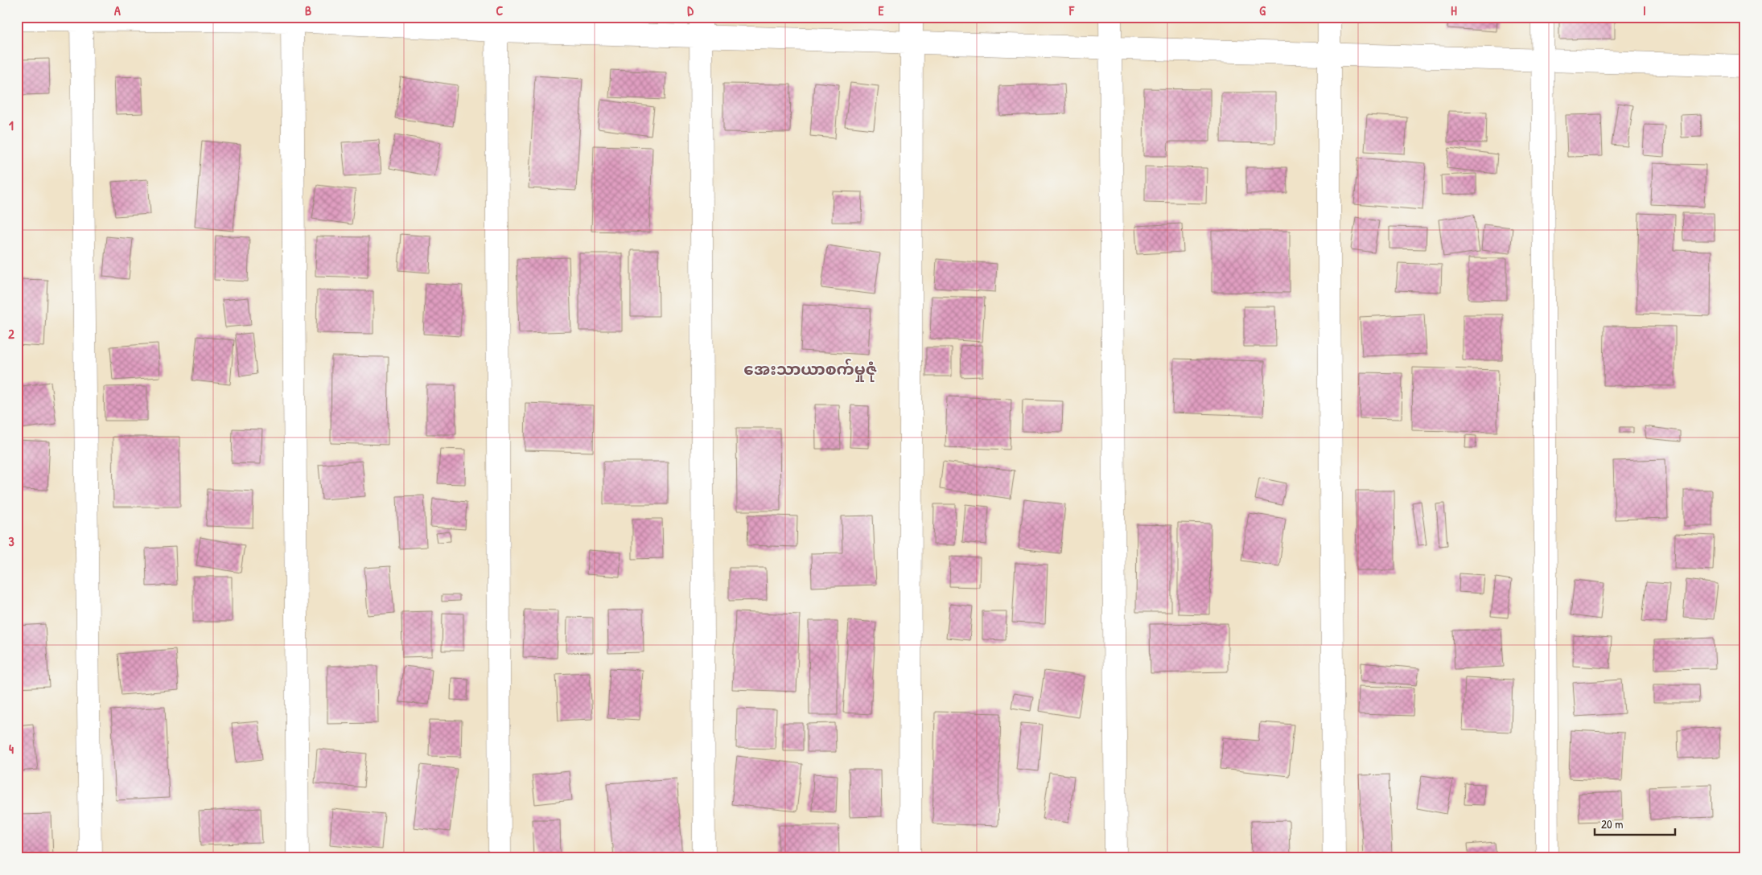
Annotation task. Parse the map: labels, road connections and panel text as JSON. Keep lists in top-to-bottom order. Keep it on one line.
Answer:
{"districts":["အေးသာယာစက်မှုဇုံ"],"scale_bar":"20 m","grid":{"columns":["A","B","C","D","E","F","G","H","I"],"rows":["1","2","3","4"]}}
